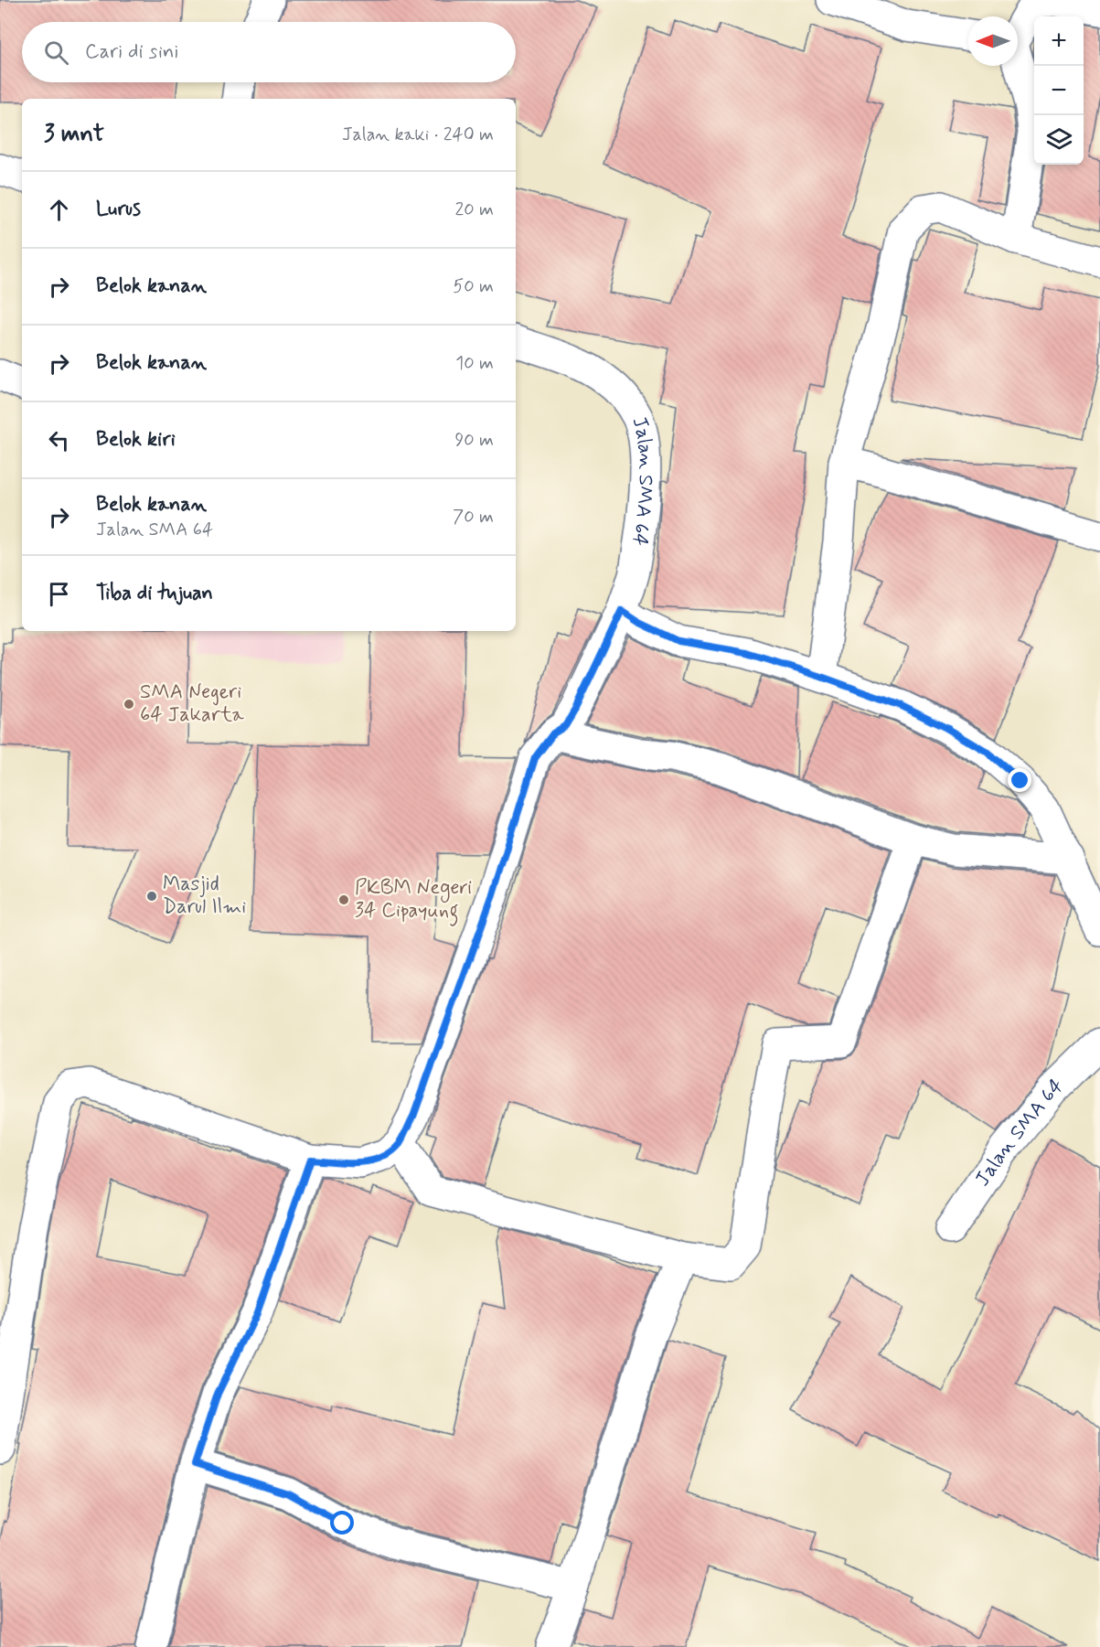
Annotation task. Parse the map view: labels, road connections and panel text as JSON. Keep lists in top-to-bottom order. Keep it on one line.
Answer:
{"streets":{"street":["Jalan SMA 64"]},"places":["SMA Negeri 64 Jakarta","Masjid Darul Ilmi","PKBM Negeri 34 Cipayung"],"north":"left","page":{"map_buttons":["+","−"],"search":"Cari di sini","heading":["3 mnt","Jalan kaki · 240 m"],"list":[["Lurus","20 m"],["Belok kanan","50 m"],["Belok kanan","10 m"],["Belok kiri","90 m"],["Belok kanan","Jalan SMA 64","70 m"],"Tiba di tujuan"]}}
